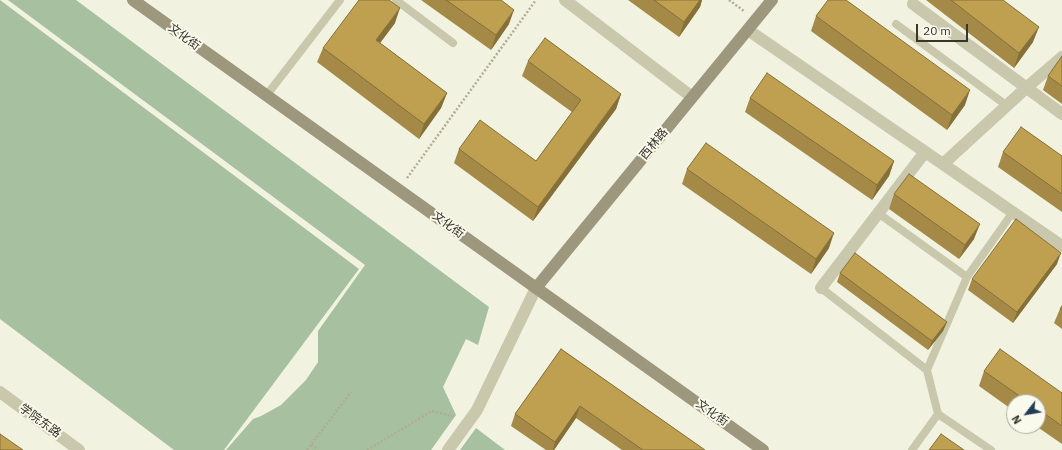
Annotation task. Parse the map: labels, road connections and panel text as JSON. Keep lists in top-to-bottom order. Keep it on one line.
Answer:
{"streets":{"street":["文化街","西林路","学院东路"]},"crossings":[["文化街","西林路"]],"scale_bar":"20 m","north":"bottom left"}
